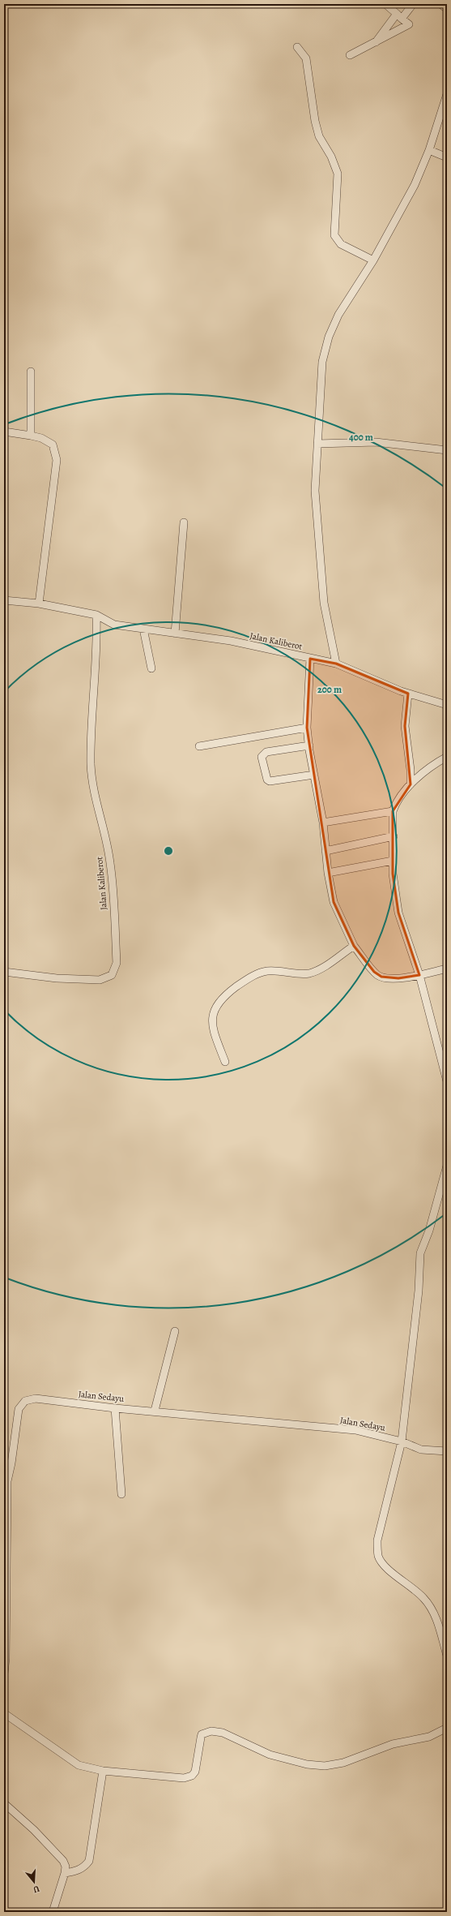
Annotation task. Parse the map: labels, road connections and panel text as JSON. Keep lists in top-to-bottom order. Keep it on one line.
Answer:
{"streets":{"street":["Jalan Kaliberot","Jalan Sedayu"]},"north":"bottom","rings":["400 m","200 m"]}
